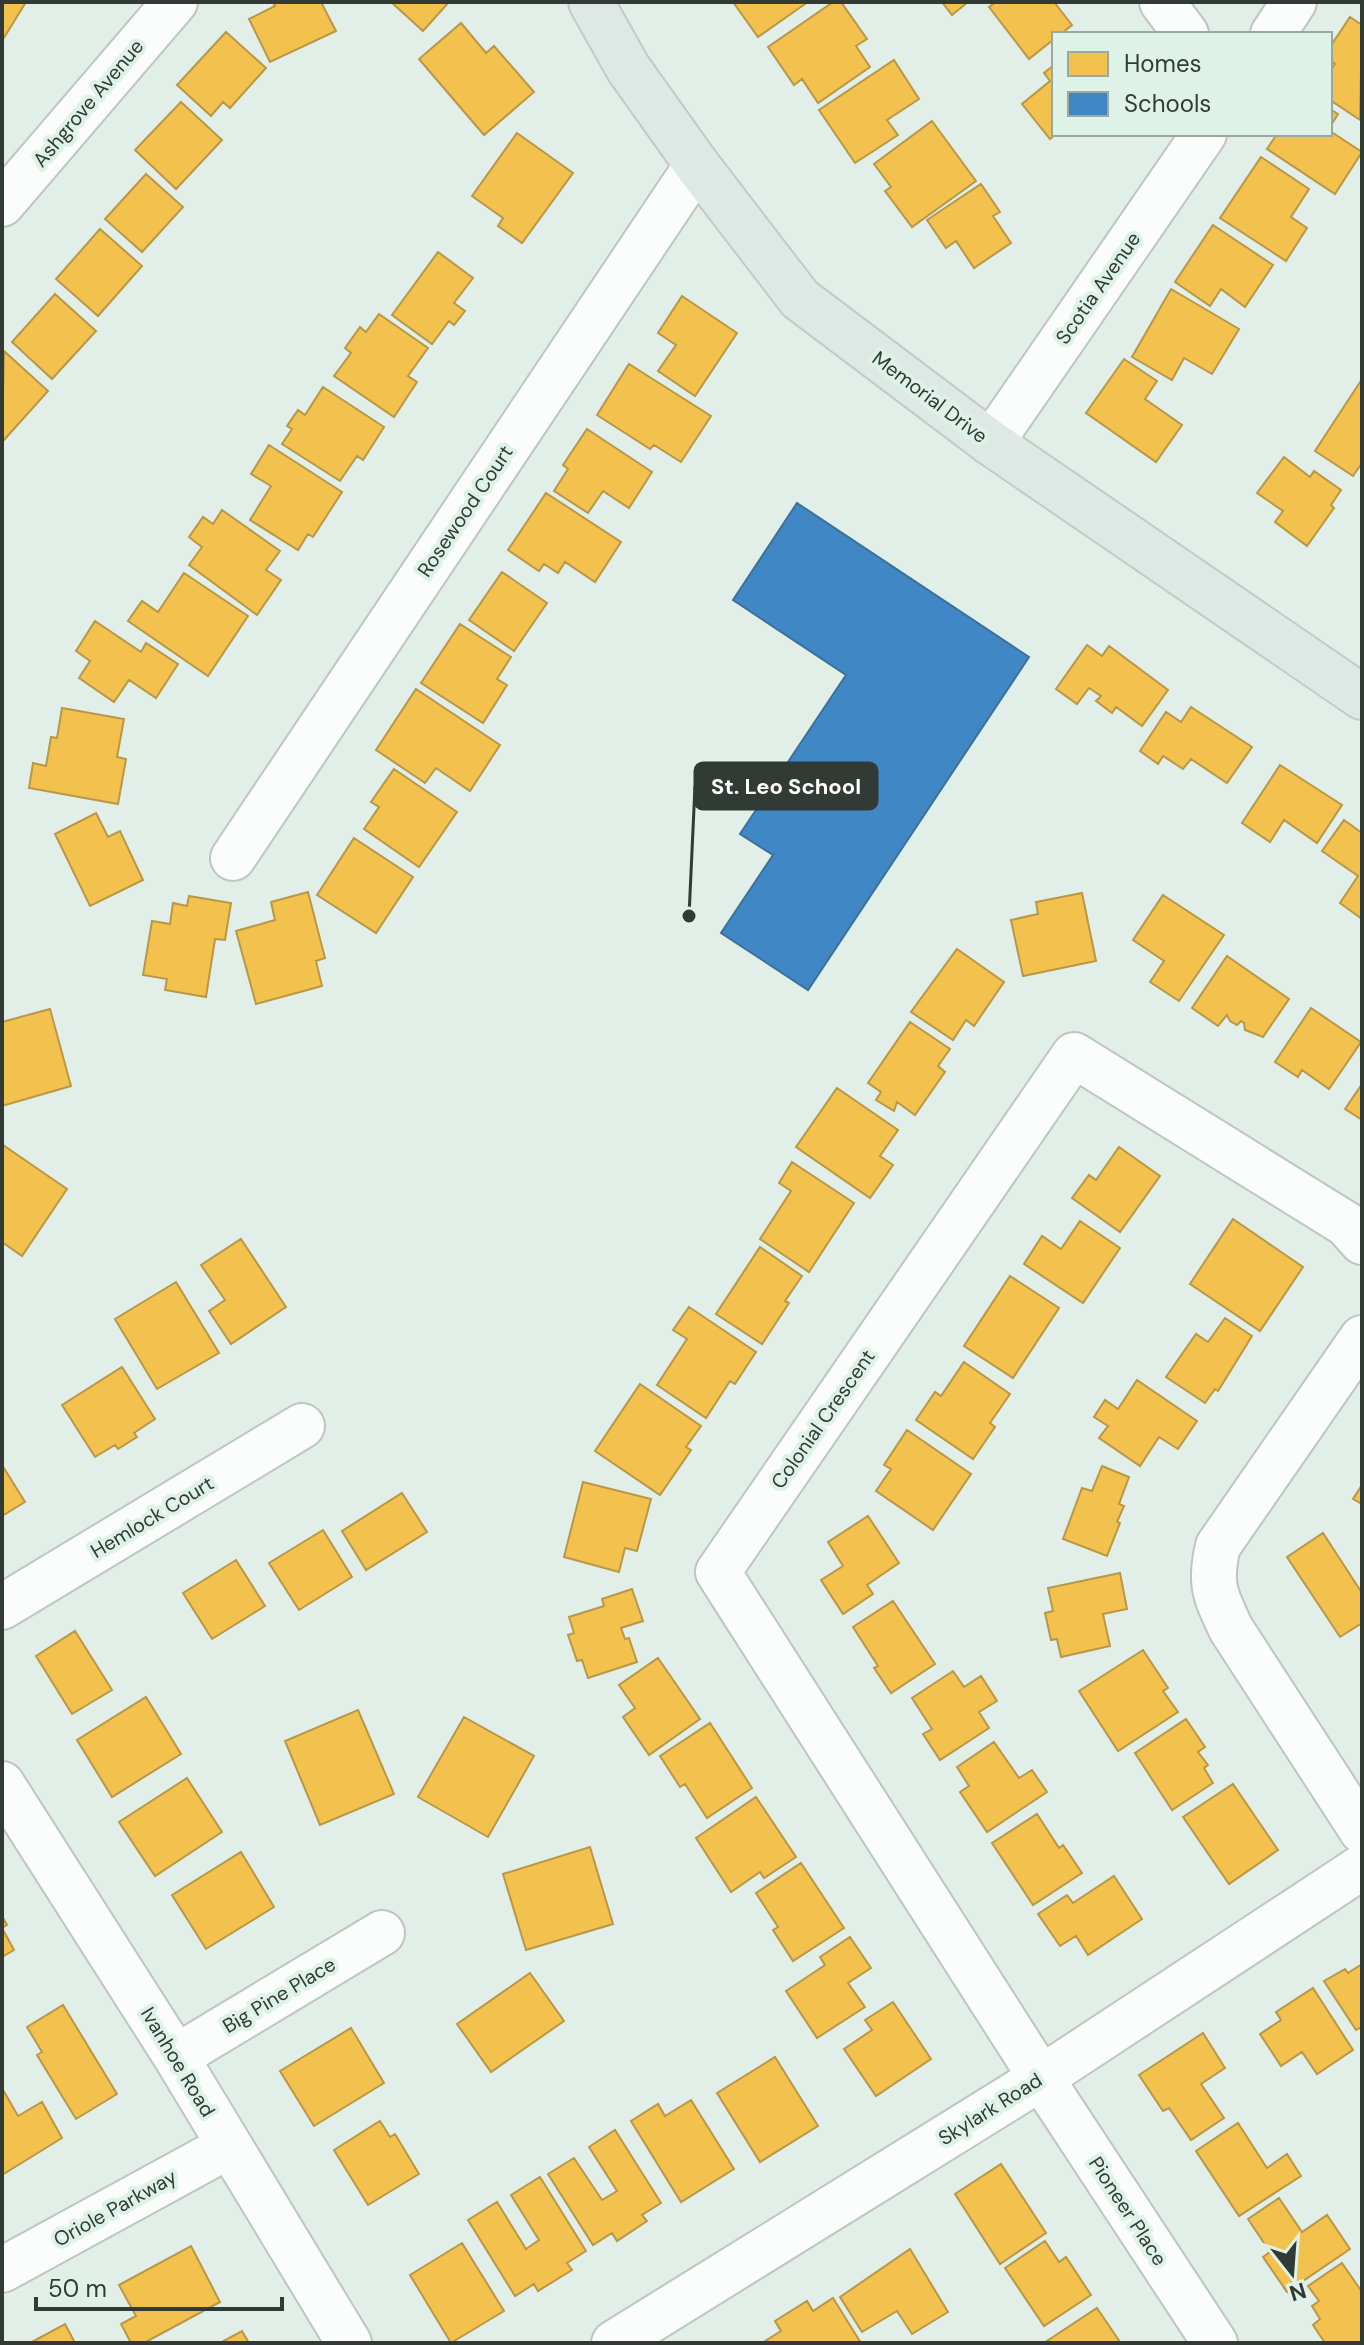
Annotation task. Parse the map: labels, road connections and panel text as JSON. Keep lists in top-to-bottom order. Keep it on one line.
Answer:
{"streets":{"main road":["Memorial Drive"],"street":["Ashgrove Avenue","Scotia Avenue","Rosewood Court","Colonial Crescent","Hemlock Court","Big Pine Place","Ivanhoe Road","Skylark Road","Oriole Parkway","Pioneer Place"]},"crossings":[["Scotia Avenue","Memorial Drive"],["Memorial Drive","Rosewood Court"],["Colonial Crescent","Skylark Road"],["Colonial Crescent","Pioneer Place"],["Big Pine Place","Ivanhoe Road"],["Ivanhoe Road","Oriole Parkway"],["Skylark Road","Pioneer Place"]],"places":["St. Leo School"],"legend":["Homes","Schools"],"scale_bar":"50 m","north":"bottom"}
